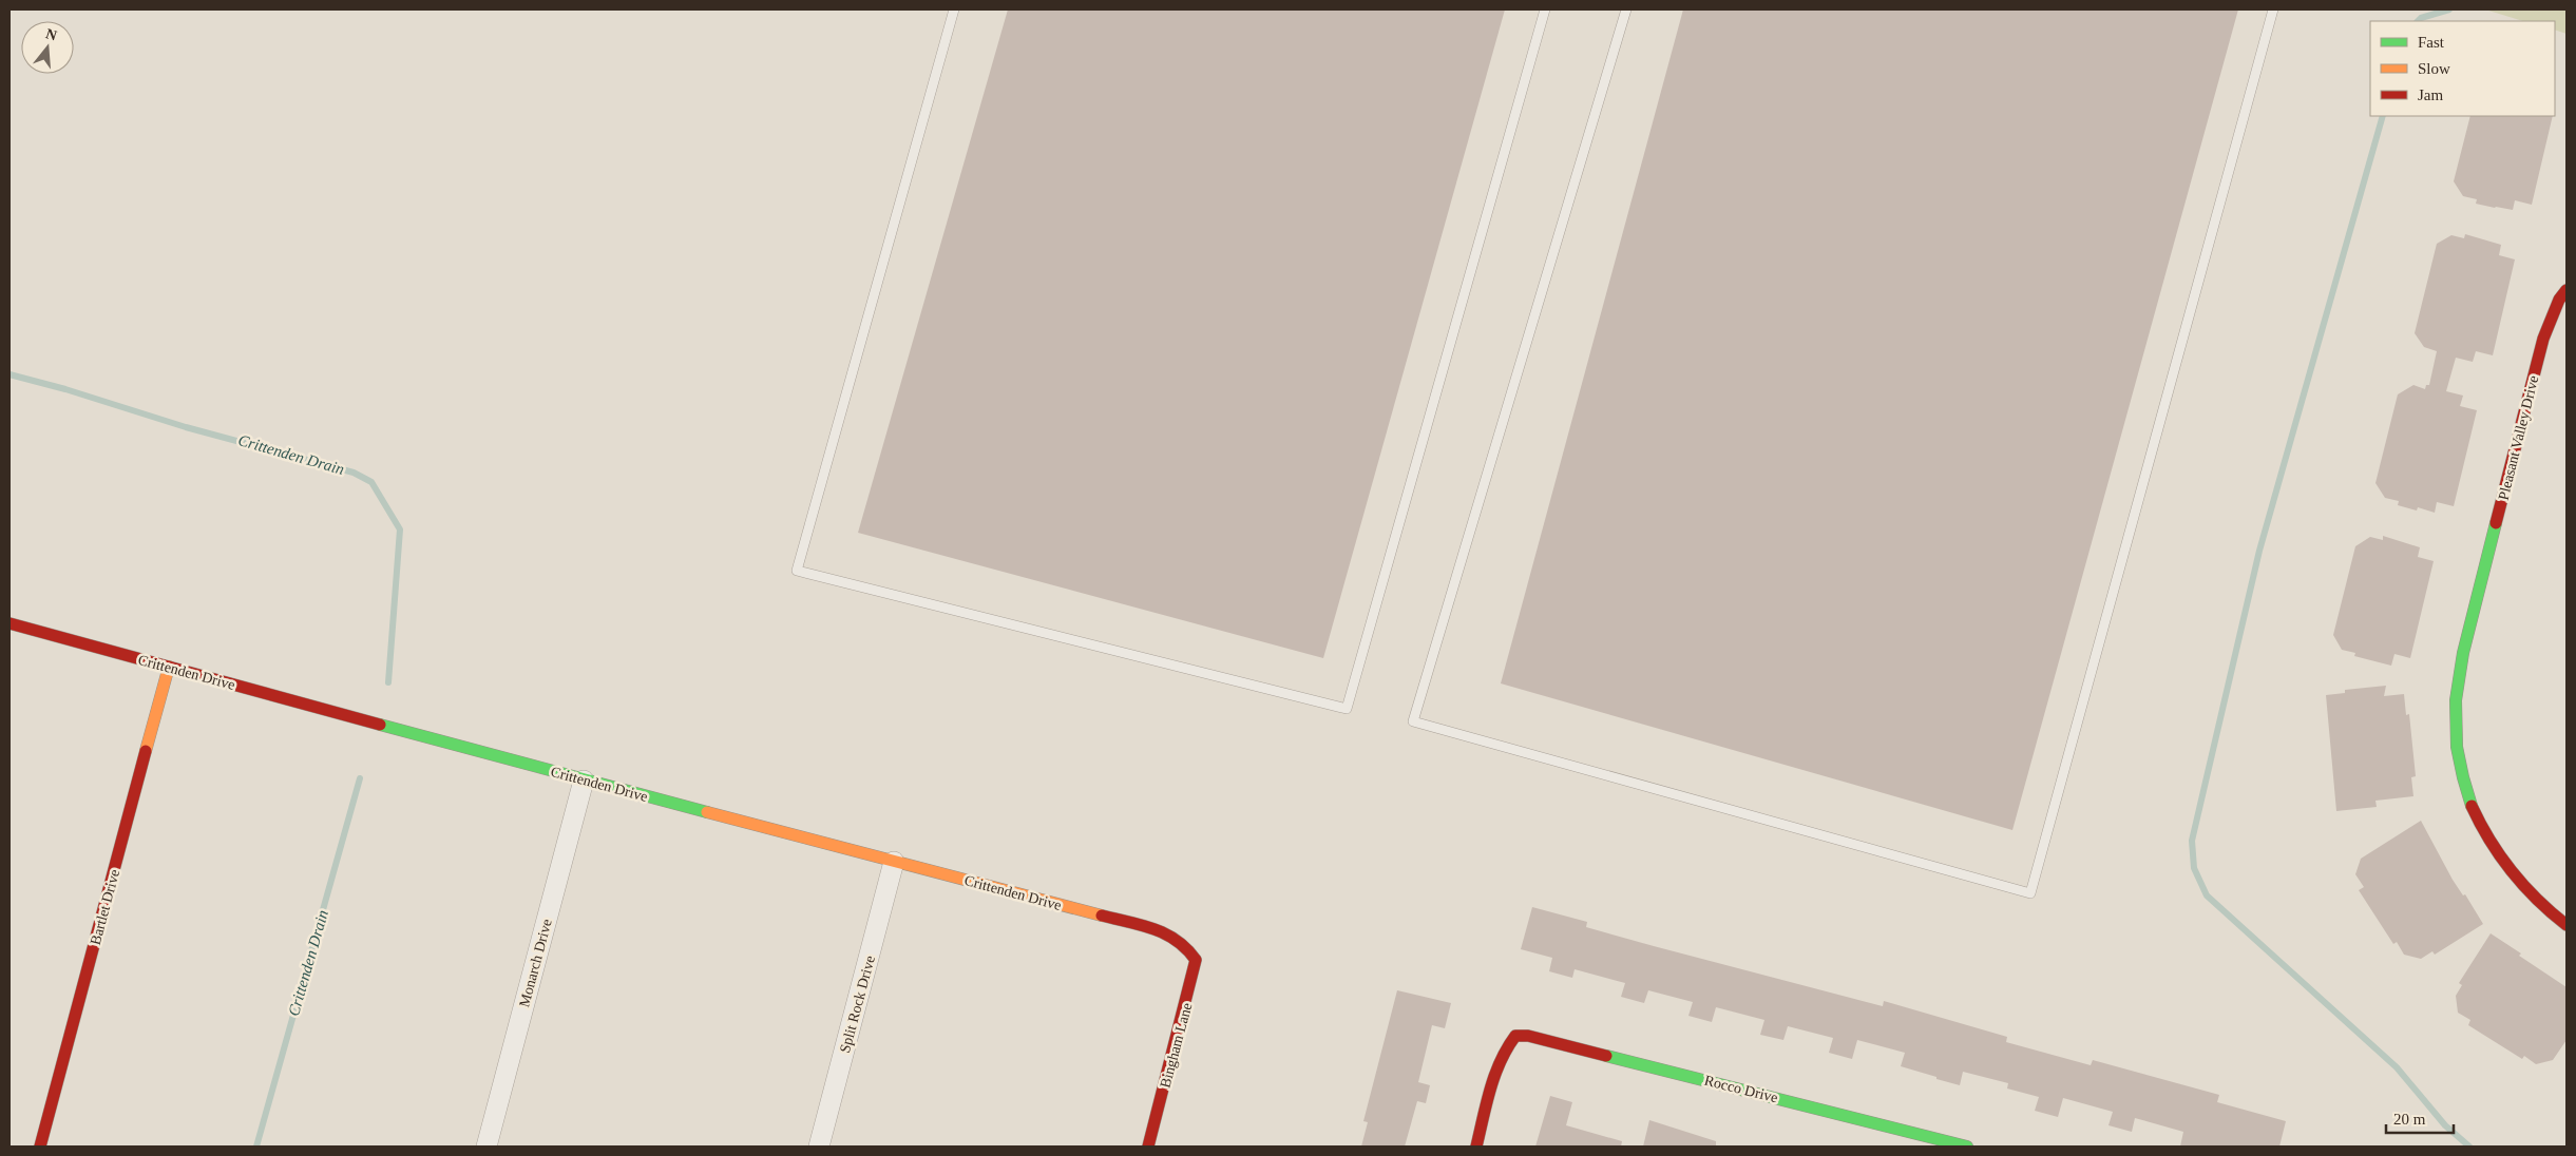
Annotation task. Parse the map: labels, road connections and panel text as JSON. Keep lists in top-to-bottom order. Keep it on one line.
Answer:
{"streets":{"street":["Pleasant Valley Drive","Crittenden Drive","Bartlet Drive","Monarch Drive","Split Rock Drive","Bingham Lane","Rocco Drive"]},"crossings":[["Crittenden Drive","Bartlet Drive"],["Crittenden Drive","Monarch Drive"],["Crittenden Drive","Split Rock Drive"],["Crittenden Drive","Bingham Lane"]],"water":["Crittenden Drain"],"legend":["Fast","Slow","Jam"],"scale_bar":"20 m","north":"top"}
